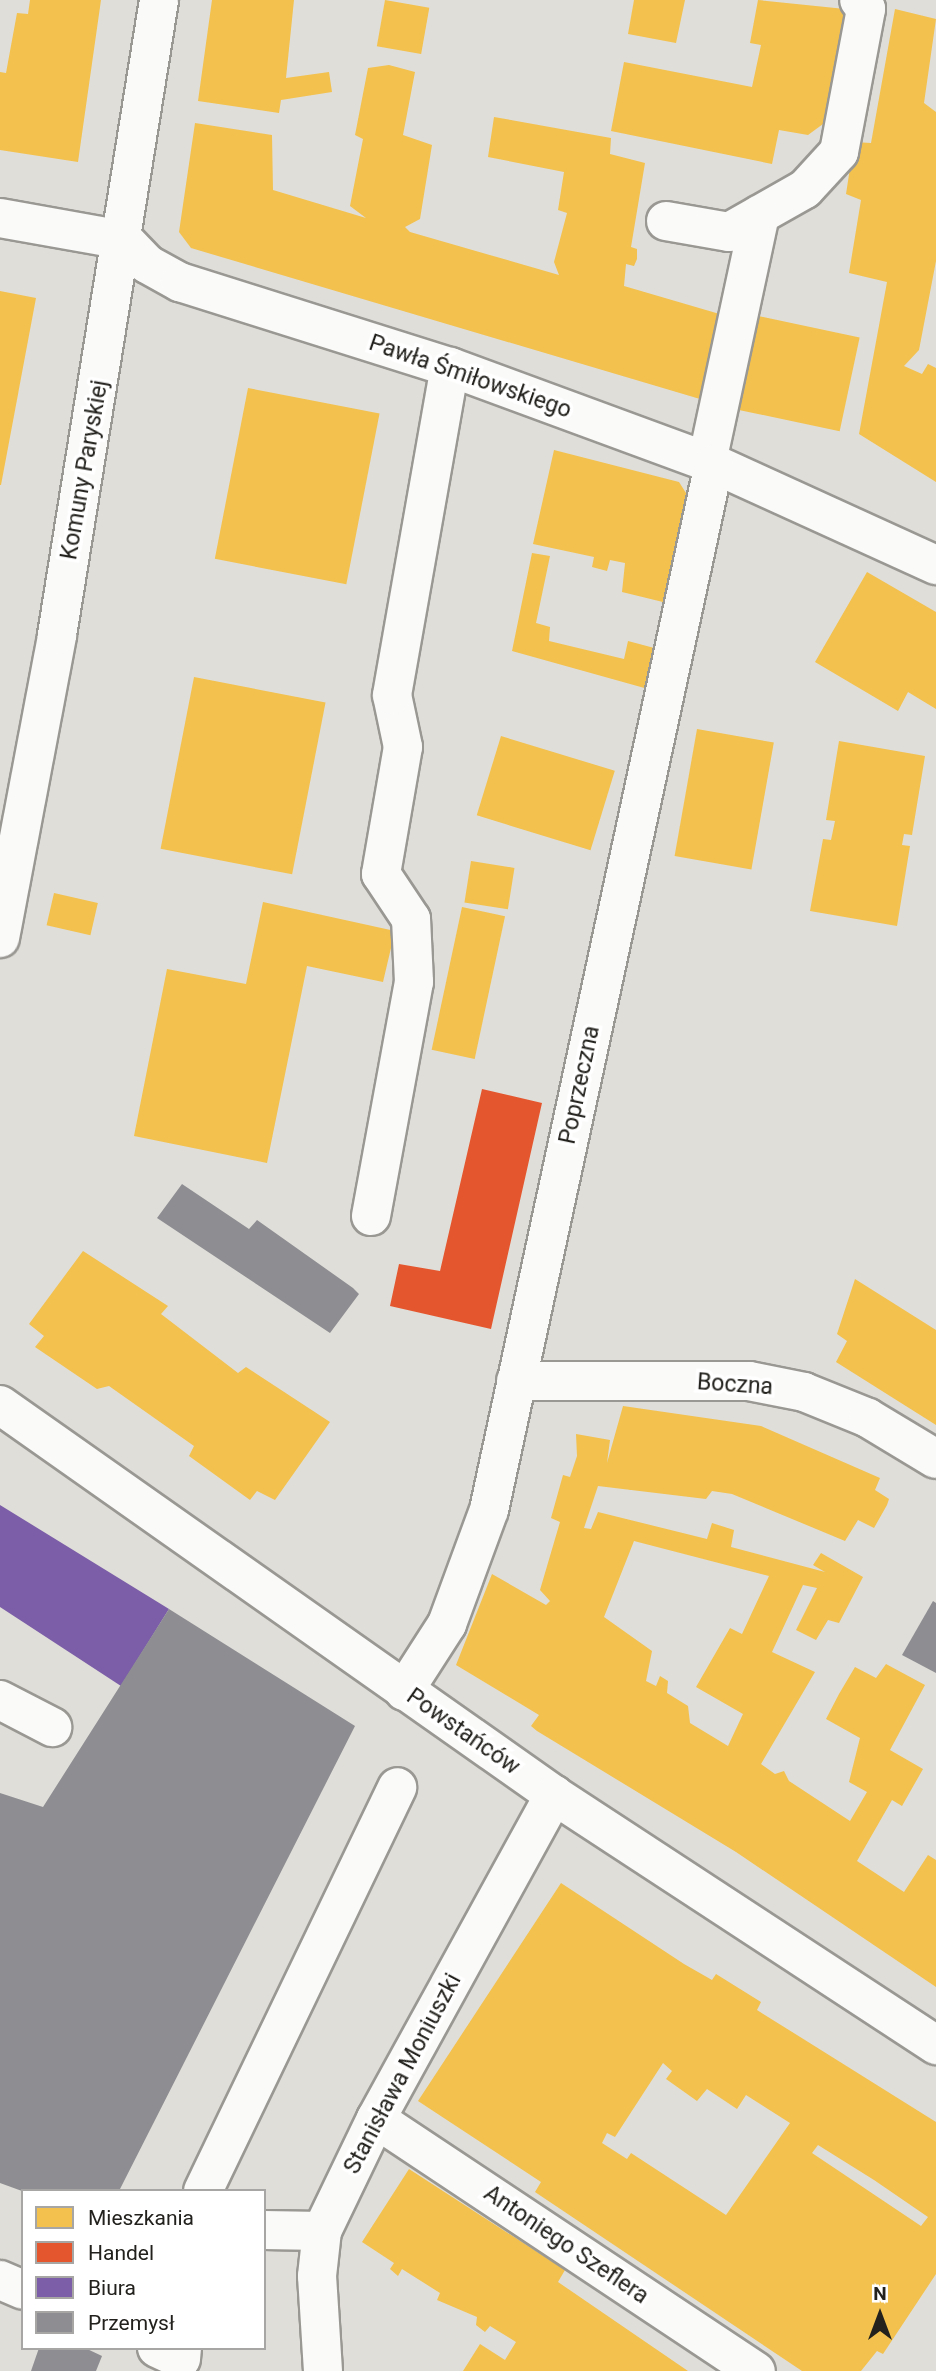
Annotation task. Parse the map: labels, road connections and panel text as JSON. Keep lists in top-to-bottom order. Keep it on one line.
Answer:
{"streets":{"street":["Pawła Śmiłowskiego","Komuny Paryskiej","Poprzeczna","Boczna","Powstańców","Stanisława Moniuszki","Antoniego Szeflera"]},"crossings":[["Pawła Śmiłowskiego","Komuny Paryskiej"],["Pawła Śmiłowskiego","Poprzeczna"],["Poprzeczna","Boczna"],["Poprzeczna","Powstańców"],["Powstańców","Stanisława Moniuszki"],["Stanisława Moniuszki","Antoniego Szeflera"]],"legend":["Mieszkania","Handel","Biura","Przemysł"],"north":"top"}
